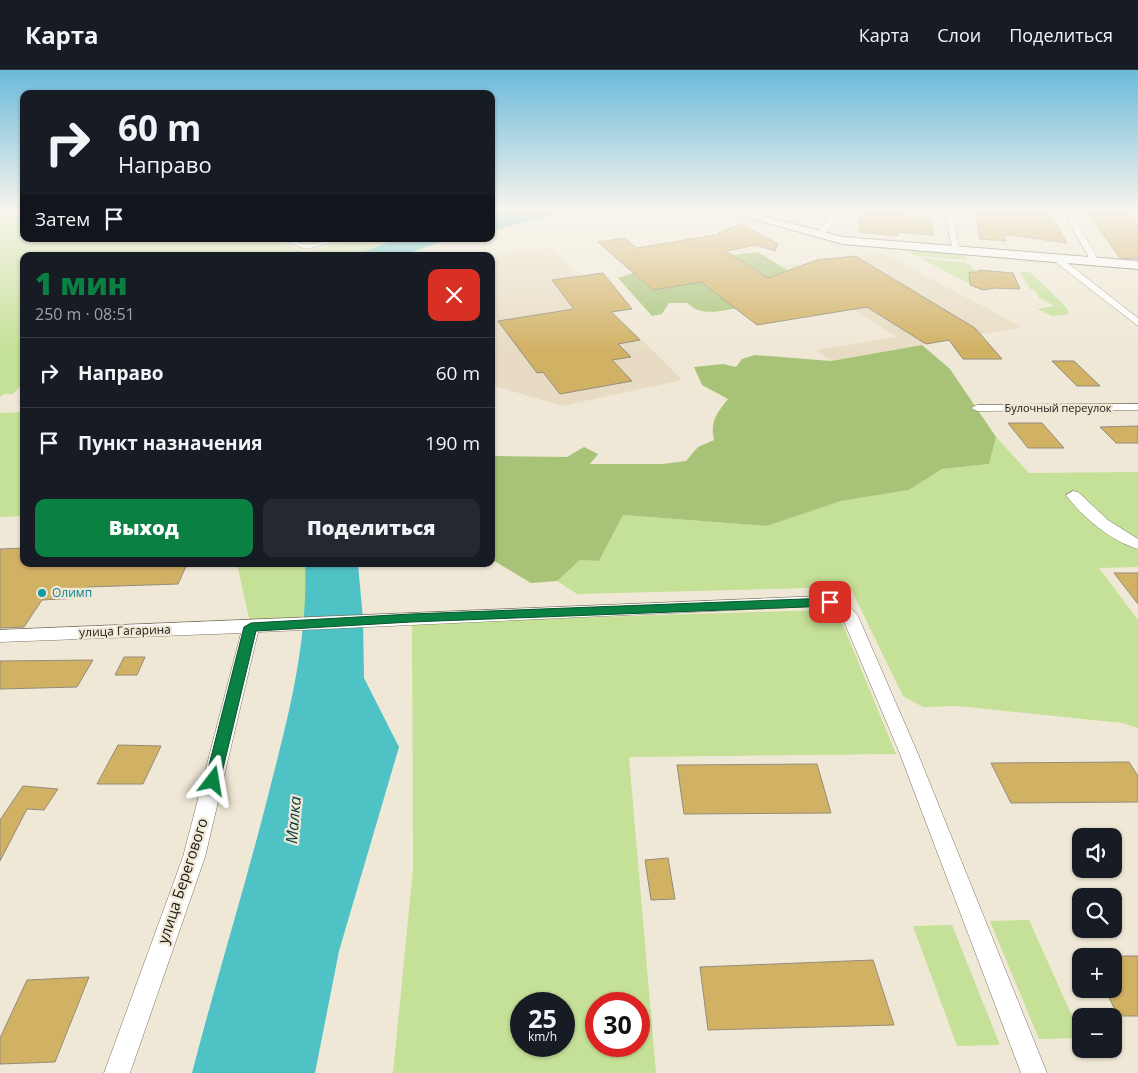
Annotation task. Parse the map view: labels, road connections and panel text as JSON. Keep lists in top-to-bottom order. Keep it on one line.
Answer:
{"streets":{"street":["Булочный переулок","улица Гагарина","улица Берегового"]},"crossings":[["улица Гагарина","улица Берегового"]],"water":["Малка"],"places":["Олимп"],"page":{"header":"Карта","nav":["Карта","Слои","Поделиться"],"turn":["60 m","Направо"],"then":"Затем","heading":["1 мин","250 m · 08:51"],"list":[{"name":"Направо","value":"60 m"},{"name":"Пункт назначения","value":"190 m"}],"buttons":["Выход","Поделиться"],"map_buttons":["+","−"],"speed":"25 km/h","limit":"30"}}
